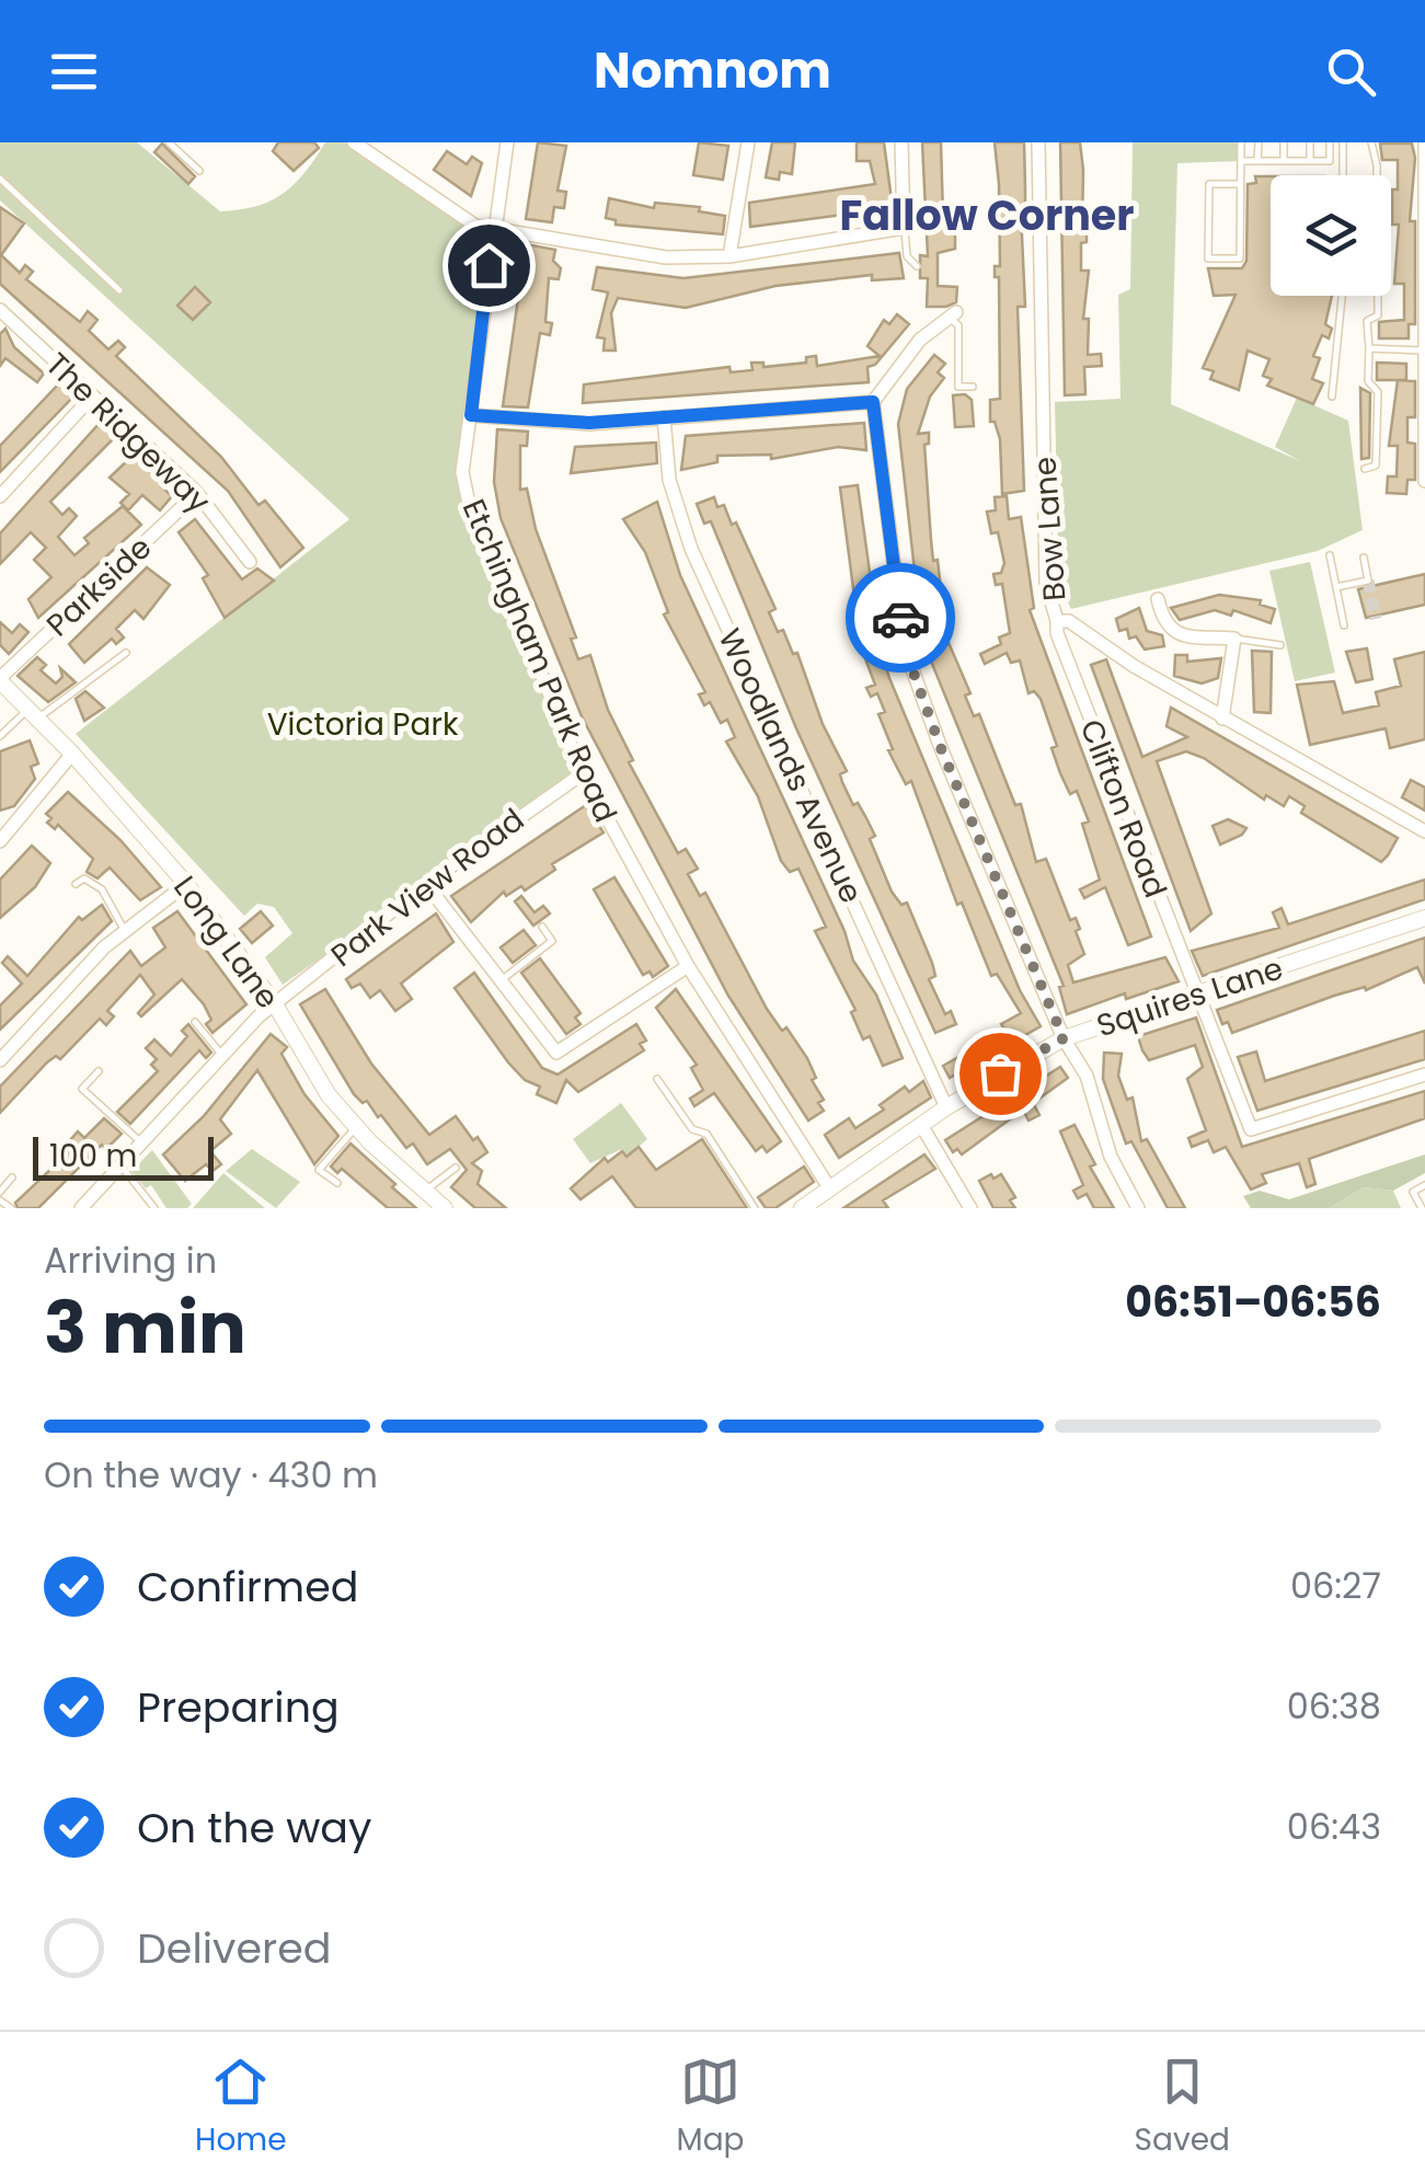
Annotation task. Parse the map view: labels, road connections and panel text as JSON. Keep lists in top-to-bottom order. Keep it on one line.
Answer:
{"streets":{"street":["The Ridgeway","Bow Lane","Parkside","Etchingham Park Road","Woodlands Avenue","Clifton Road","Park View Road","Long Lane","Squires Lane"]},"crossings":[["The Ridgeway","Parkside"],["Bow Lane","Clifton Road"],["Parkside","Long Lane"],["Etchingham Park Road","Park View Road"],["Etchingham Park Road","Squires Lane"],["Woodlands Avenue","Squires Lane"],["Clifton Road","Squires Lane"],["Park View Road","Long Lane"]],"districts":["Fallow Corner"],"parks":["Victoria Park"],"scale_bar":"100 m","page":{"header":"Nomnom","scale":"100 m","heading":["3 min","Arriving in","06:51–06:56"],"bar":"On the way · 430 m","list":[["Confirmed","06:27"],["Preparing","06:38"],["On the way","06:43"],"Delivered"],"tabs":["Home","Map","Saved"]}}
